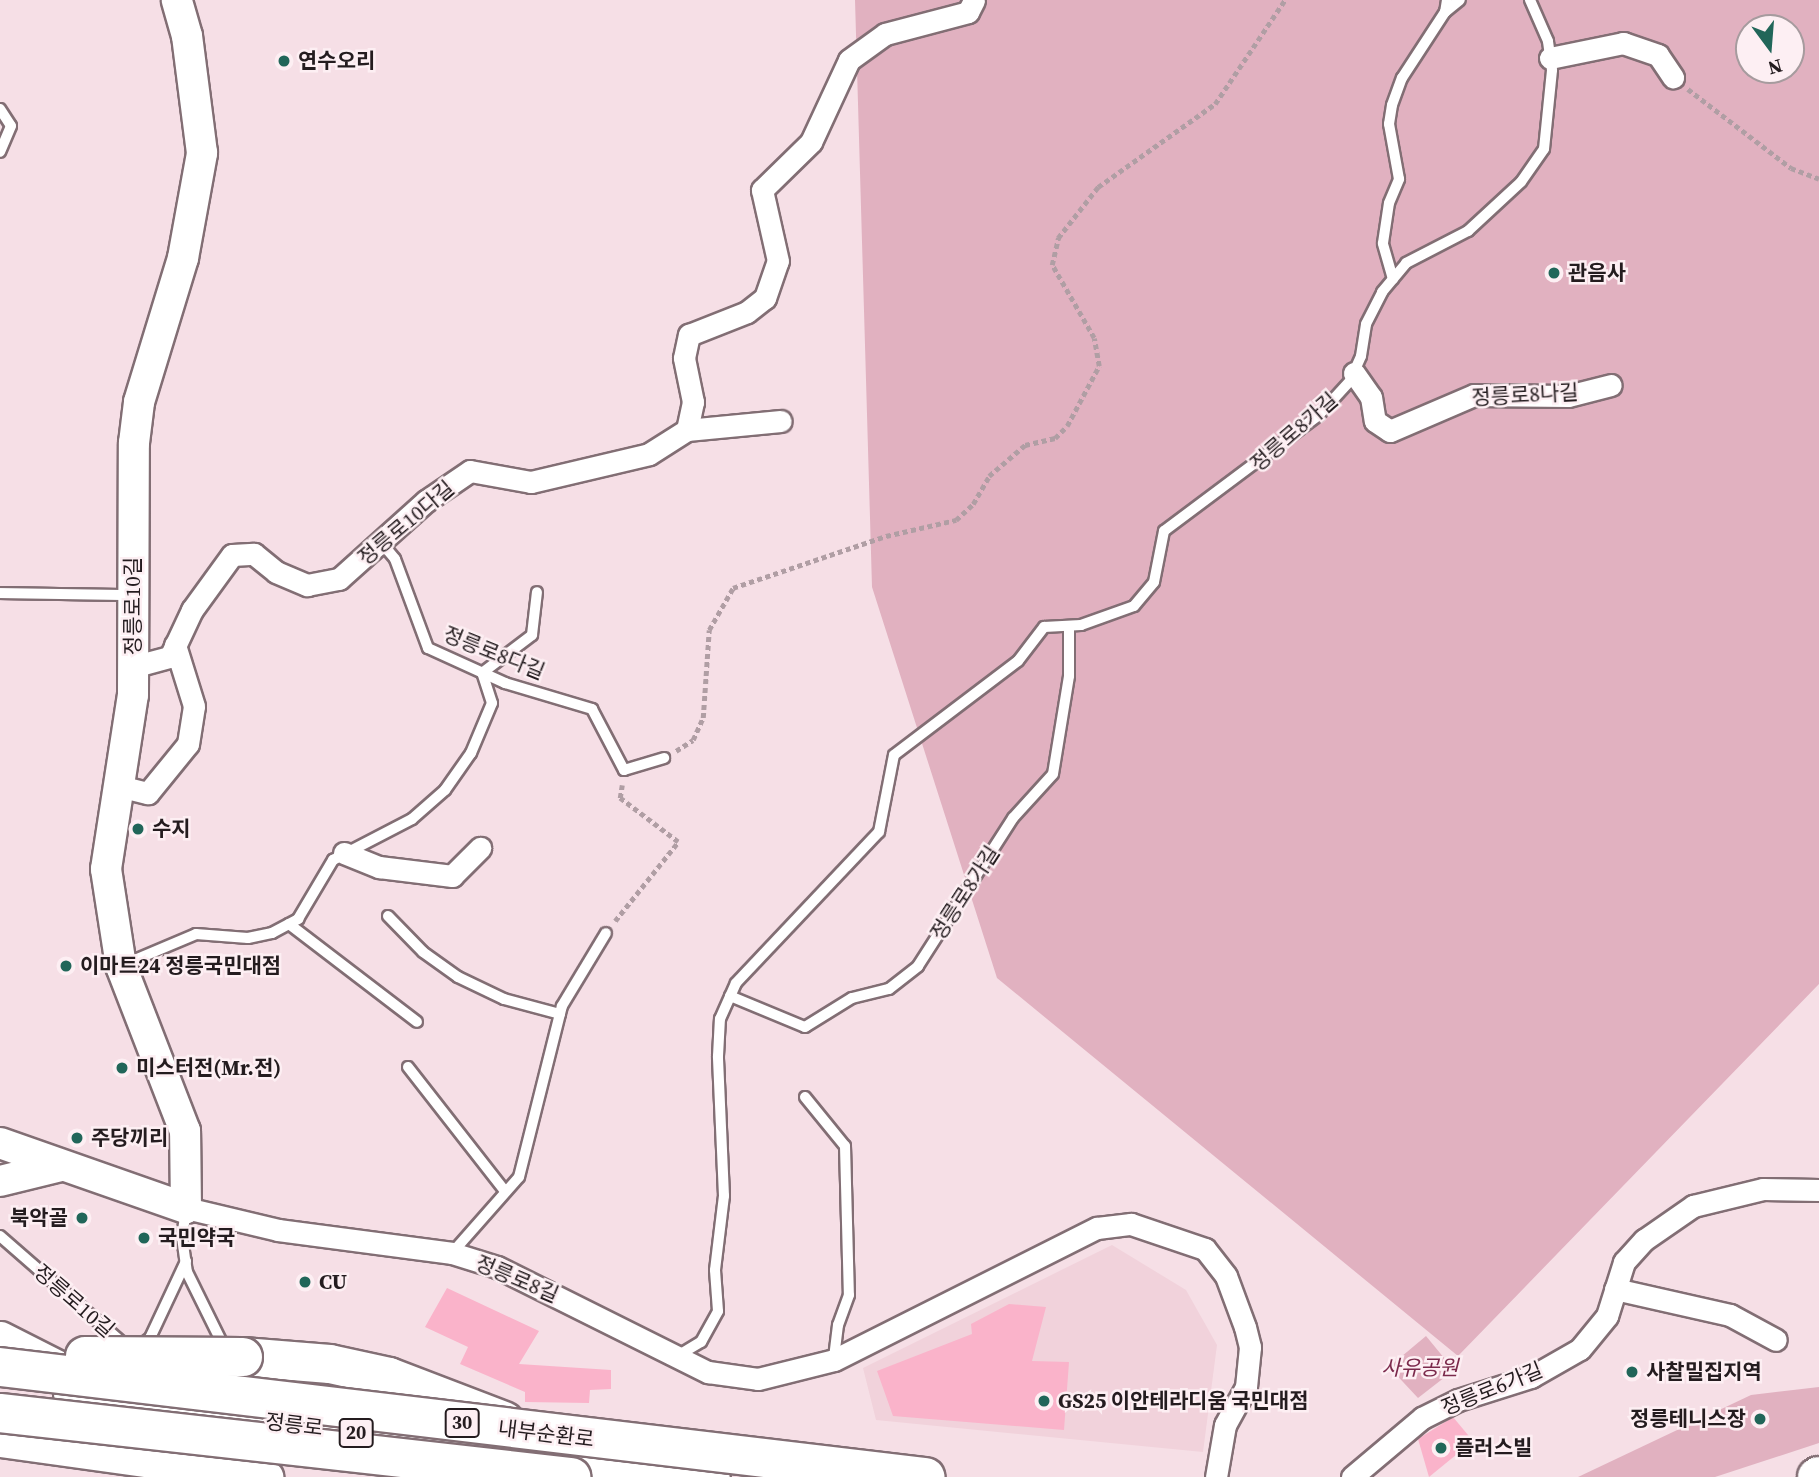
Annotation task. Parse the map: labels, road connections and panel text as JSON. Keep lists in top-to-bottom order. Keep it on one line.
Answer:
{"streets":{"highway":["30","내부순환로"],"main road":["정릉로10길","정릉로","20"],"street":["정릉로8나길","정릉로10다길","정릉로8길","정릉로6가길"],"lane":["정릉로8가길","정릉로8다길"]},"crossings":[["정릉로8나길","정릉로8가길"],["정릉로8가길","정릉로8길"],["정릉로10다길","정릉로10길"],["정릉로10다길","정릉로8다길"],["정릉로10길","정릉로8길"]],"parks":["사유공원"],"places":["연수오리","관음사","수지","이마트24 정릉국민대점","미스터전(Mr.전)","주당끼리","북악골","국민약국","CU","사찰밀집지역","GS25 이안테라디움 국민대점","정릉테니스장","플러스빌"],"north":"bottom"}
